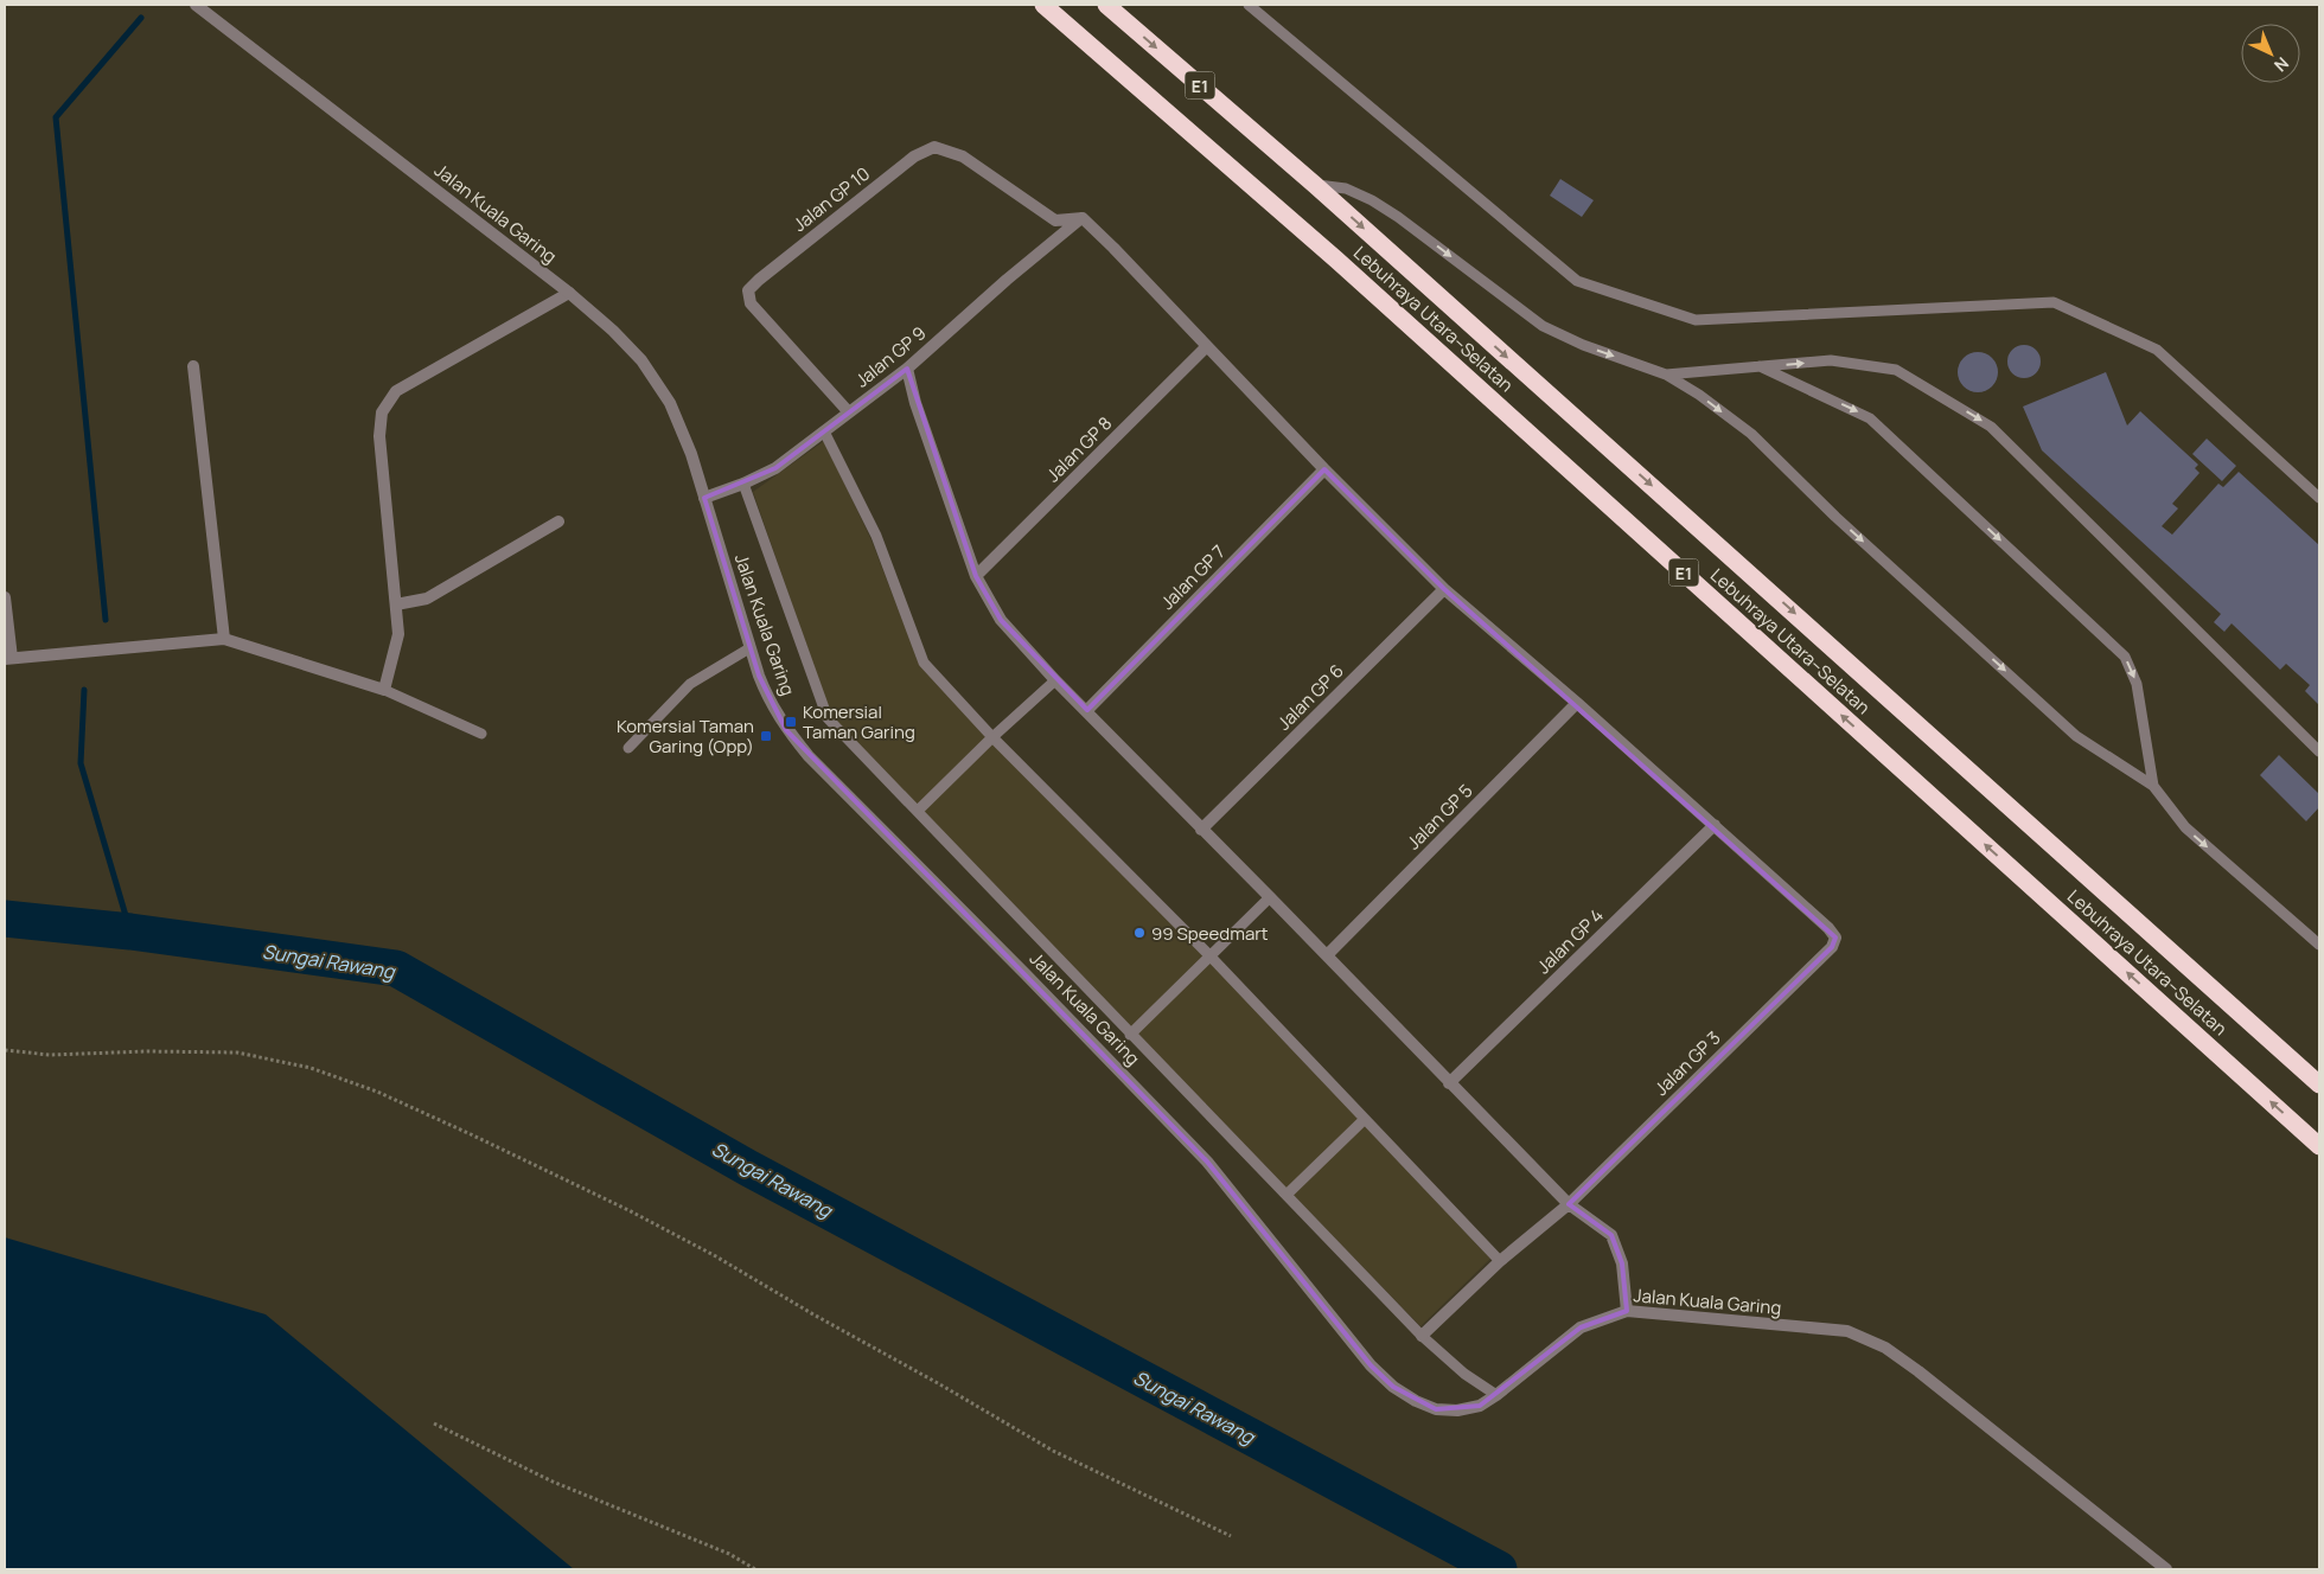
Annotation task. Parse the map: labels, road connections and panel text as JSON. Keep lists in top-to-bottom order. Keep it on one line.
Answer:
{"streets":{"highway":["E1","Lebuhraya Utara–Selatan"],"street":["Jalan GP 10","Jalan Kuala Garing","Jalan GP 9","Jalan GP 8","Jalan GP 7","Jalan GP 6","Jalan GP 5","Jalan GP 4","Jalan GP 3"]},"crossings":[["Jalan GP 10","Jalan GP 9"],["Jalan Kuala Garing","Jalan GP 9"],["Jalan GP 4","Jalan GP 3"]],"water":["Sungai Rawang"],"places":{"transit":["Komersial Taman Garing","Komersial Taman Garing (Opp)"],"other":["99 Speedmart"]},"north":"bottom right"}
